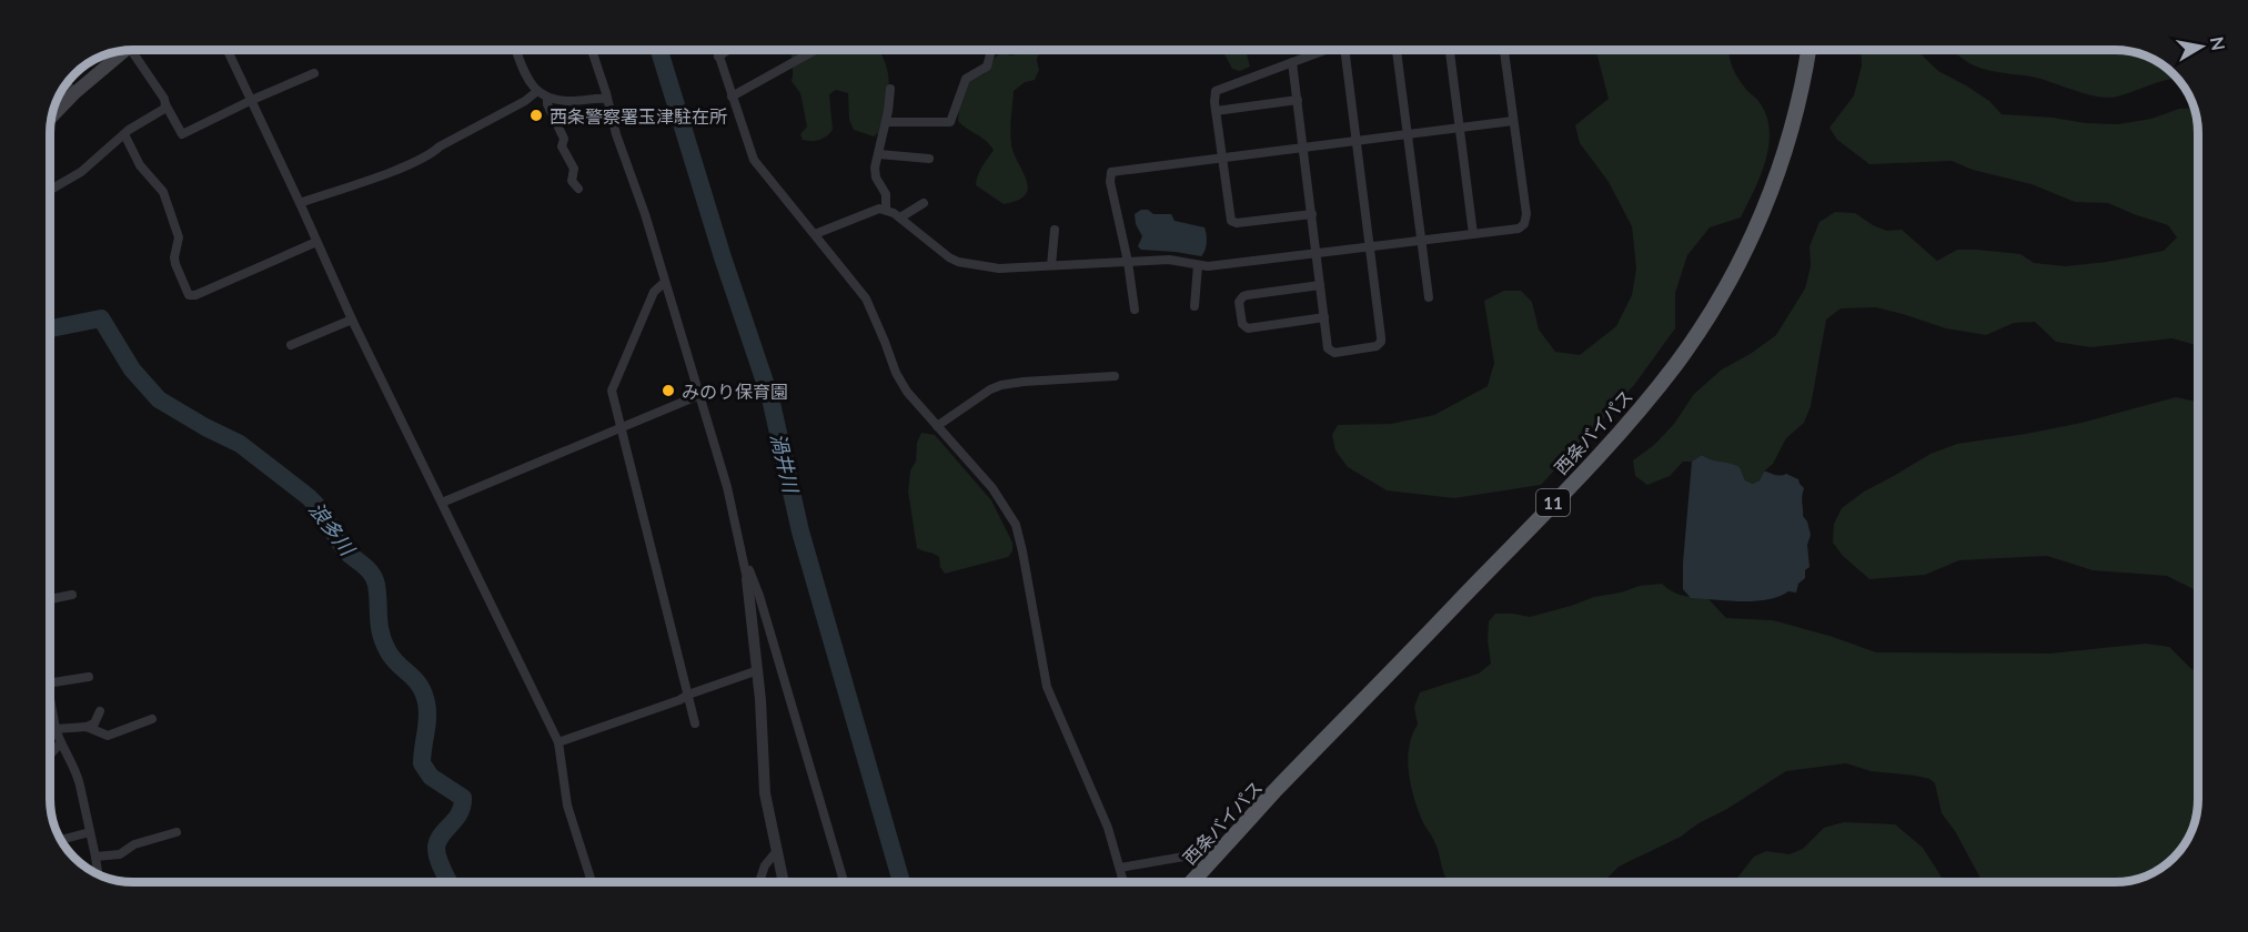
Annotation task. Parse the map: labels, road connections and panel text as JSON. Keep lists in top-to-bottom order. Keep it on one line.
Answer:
{"streets":{"highway":["西条バイパス","11"]},"water":["渦井川","浪多川"],"places":["西条警察署玉津駐在所","みのり保育園"],"north":"right"}
